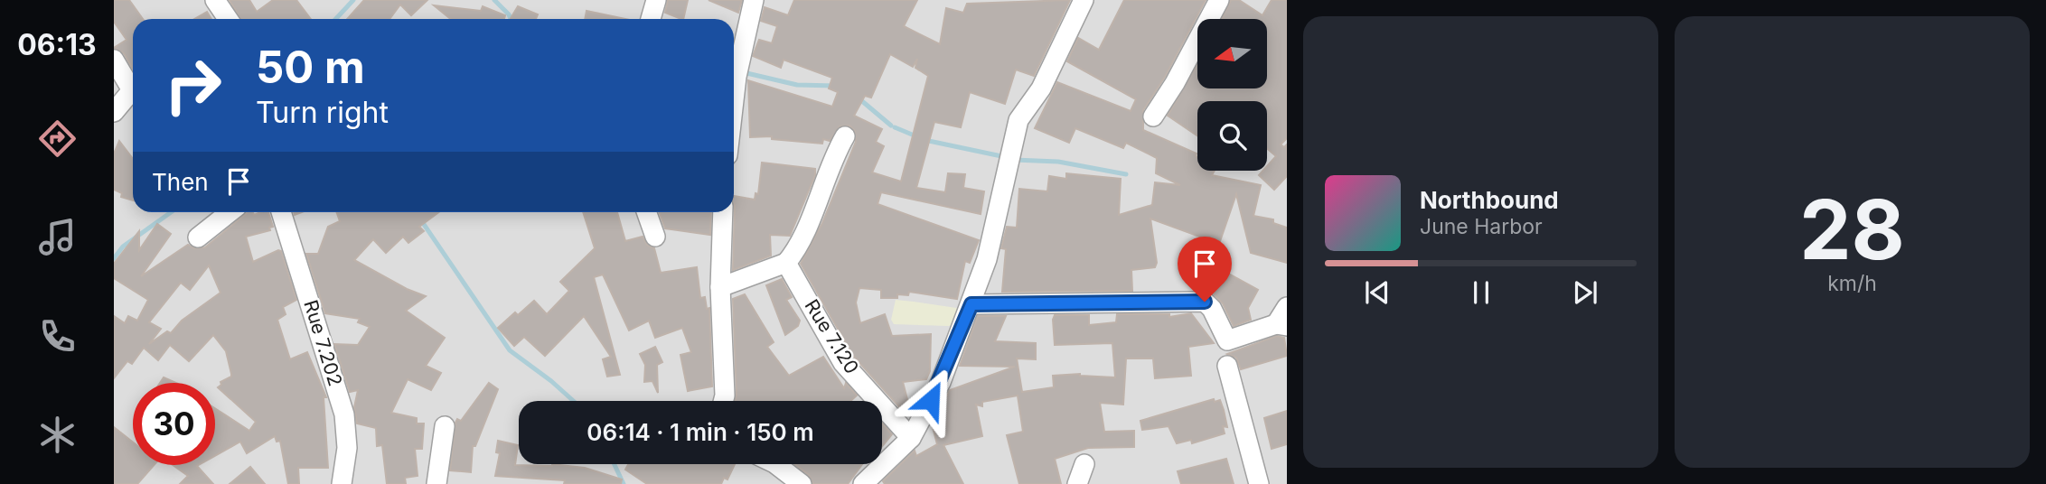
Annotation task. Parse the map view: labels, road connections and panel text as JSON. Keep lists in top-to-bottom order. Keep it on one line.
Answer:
{"streets":{"street":["Rue 7.120","Rue 7.202"]},"north":"left","page":{"tabs":"06:13","tile":["28","km/h"],"turn":["50 m","Turn right"],"then":"Then","song":["Northbound","June Harbor"],"limit":"30","trip":"06:14 · 1 min · 150 m"}}
